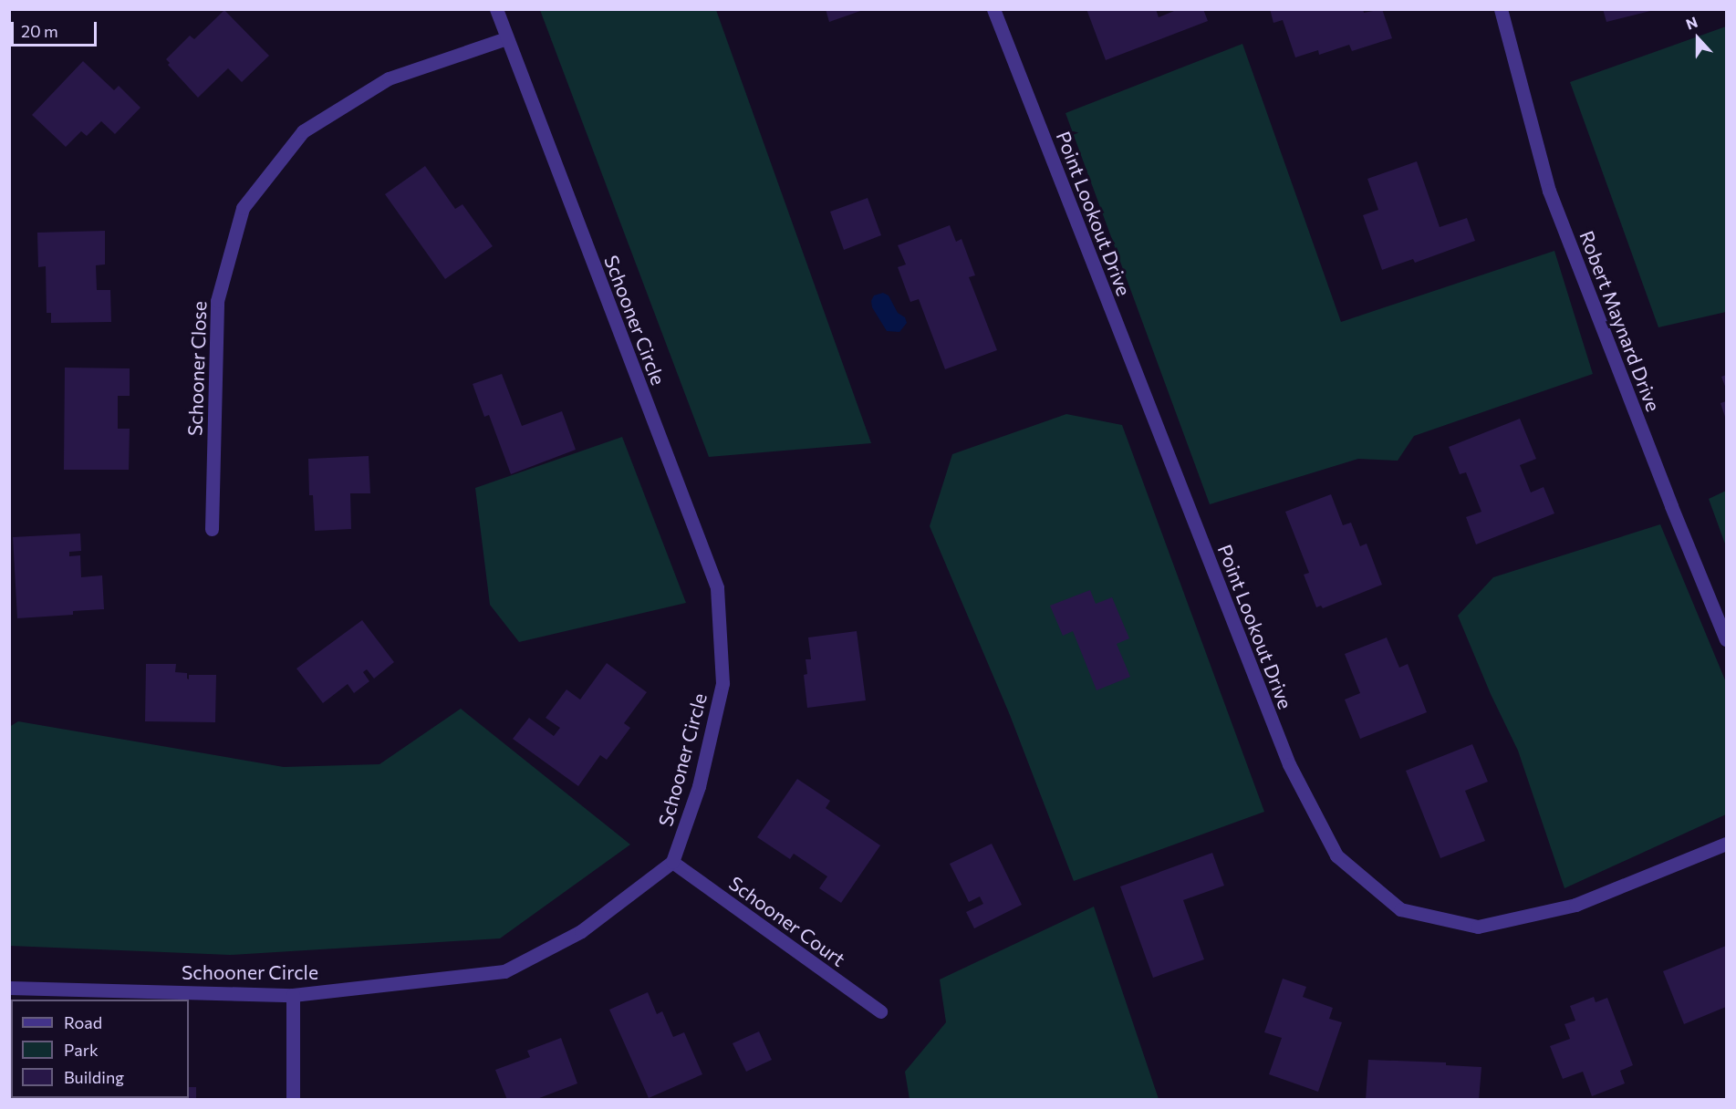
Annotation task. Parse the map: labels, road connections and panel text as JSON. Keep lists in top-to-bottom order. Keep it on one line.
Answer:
{"streets":{"street":["Point Lookout Drive","Schooner Circle","Robert Maynard Drive","Schooner Close","Schooner Court"]},"crossings":[["Schooner Circle","Schooner Close"],["Schooner Circle","Schooner Court"]],"legend":["Road","Park","Building"],"scale_bar":"20 m","north":"top"}
